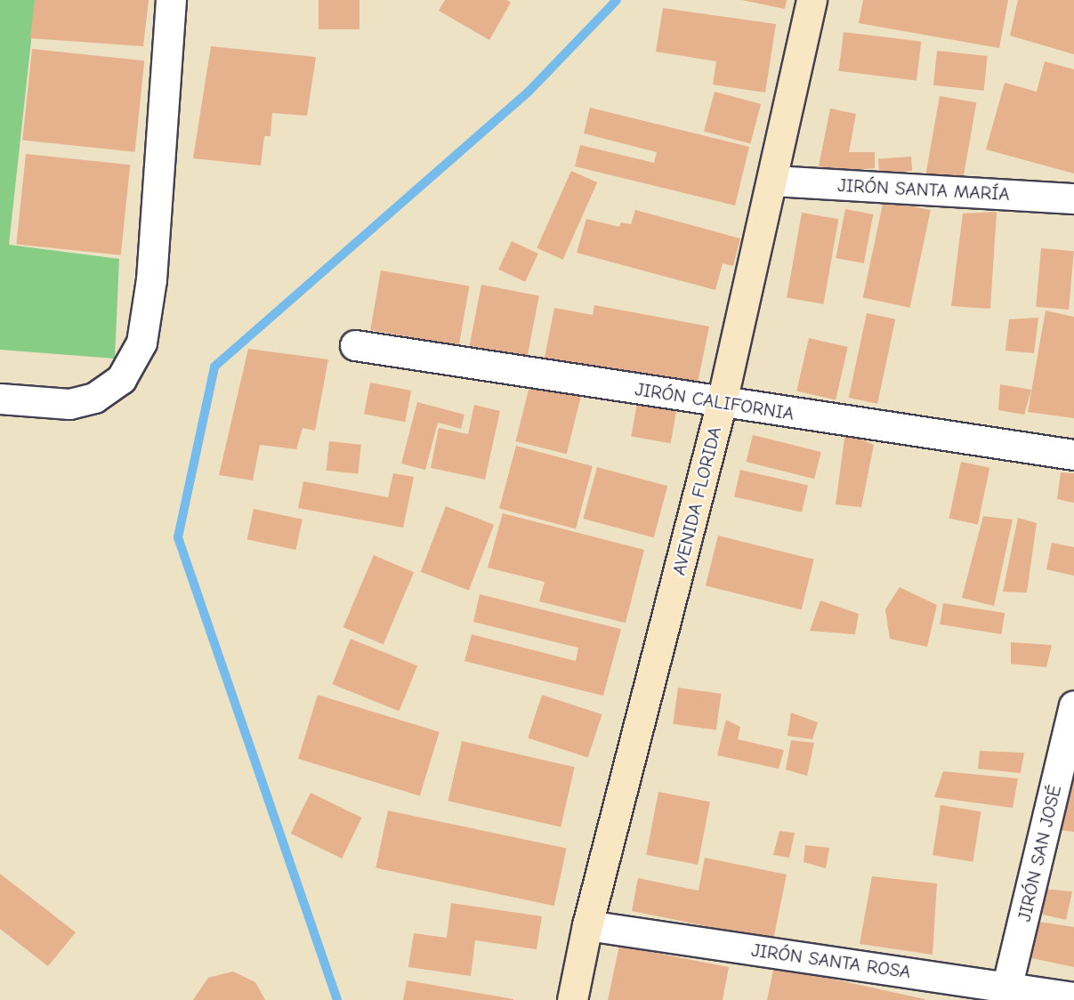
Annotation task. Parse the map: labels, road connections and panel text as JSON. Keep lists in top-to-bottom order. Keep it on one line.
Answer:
{"streets":{"street":["JIRÓN SANTA MARÍA","JIRÓN CALIFORNIA","AVENIDA FLORIDA","JIRÓN SAN JOSÉ","JIRÓN SANTA ROSA"]},"crossings":[["JIRÓN SANTA MARÍA","AVENIDA FLORIDA"],["JIRÓN CALIFORNIA","AVENIDA FLORIDA"],["AVENIDA FLORIDA","JIRÓN SANTA ROSA"],["JIRÓN SAN JOSÉ","JIRÓN SANTA ROSA"]]}
